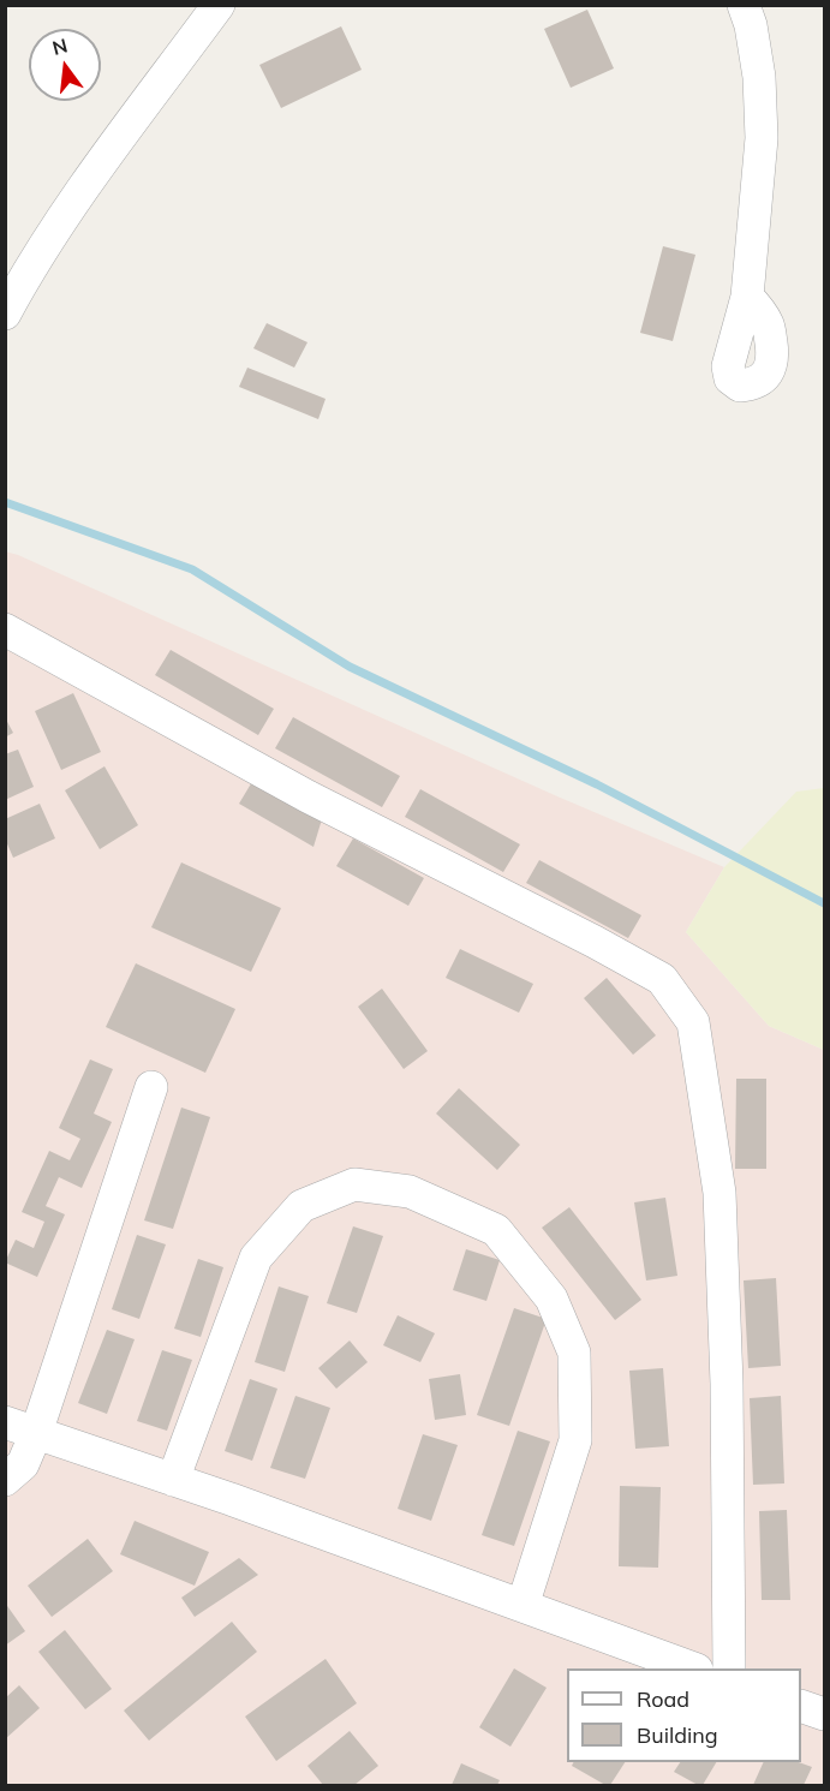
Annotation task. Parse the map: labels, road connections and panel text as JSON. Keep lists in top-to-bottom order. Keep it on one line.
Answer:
{"legend":["Road","Building"],"north":"top"}
